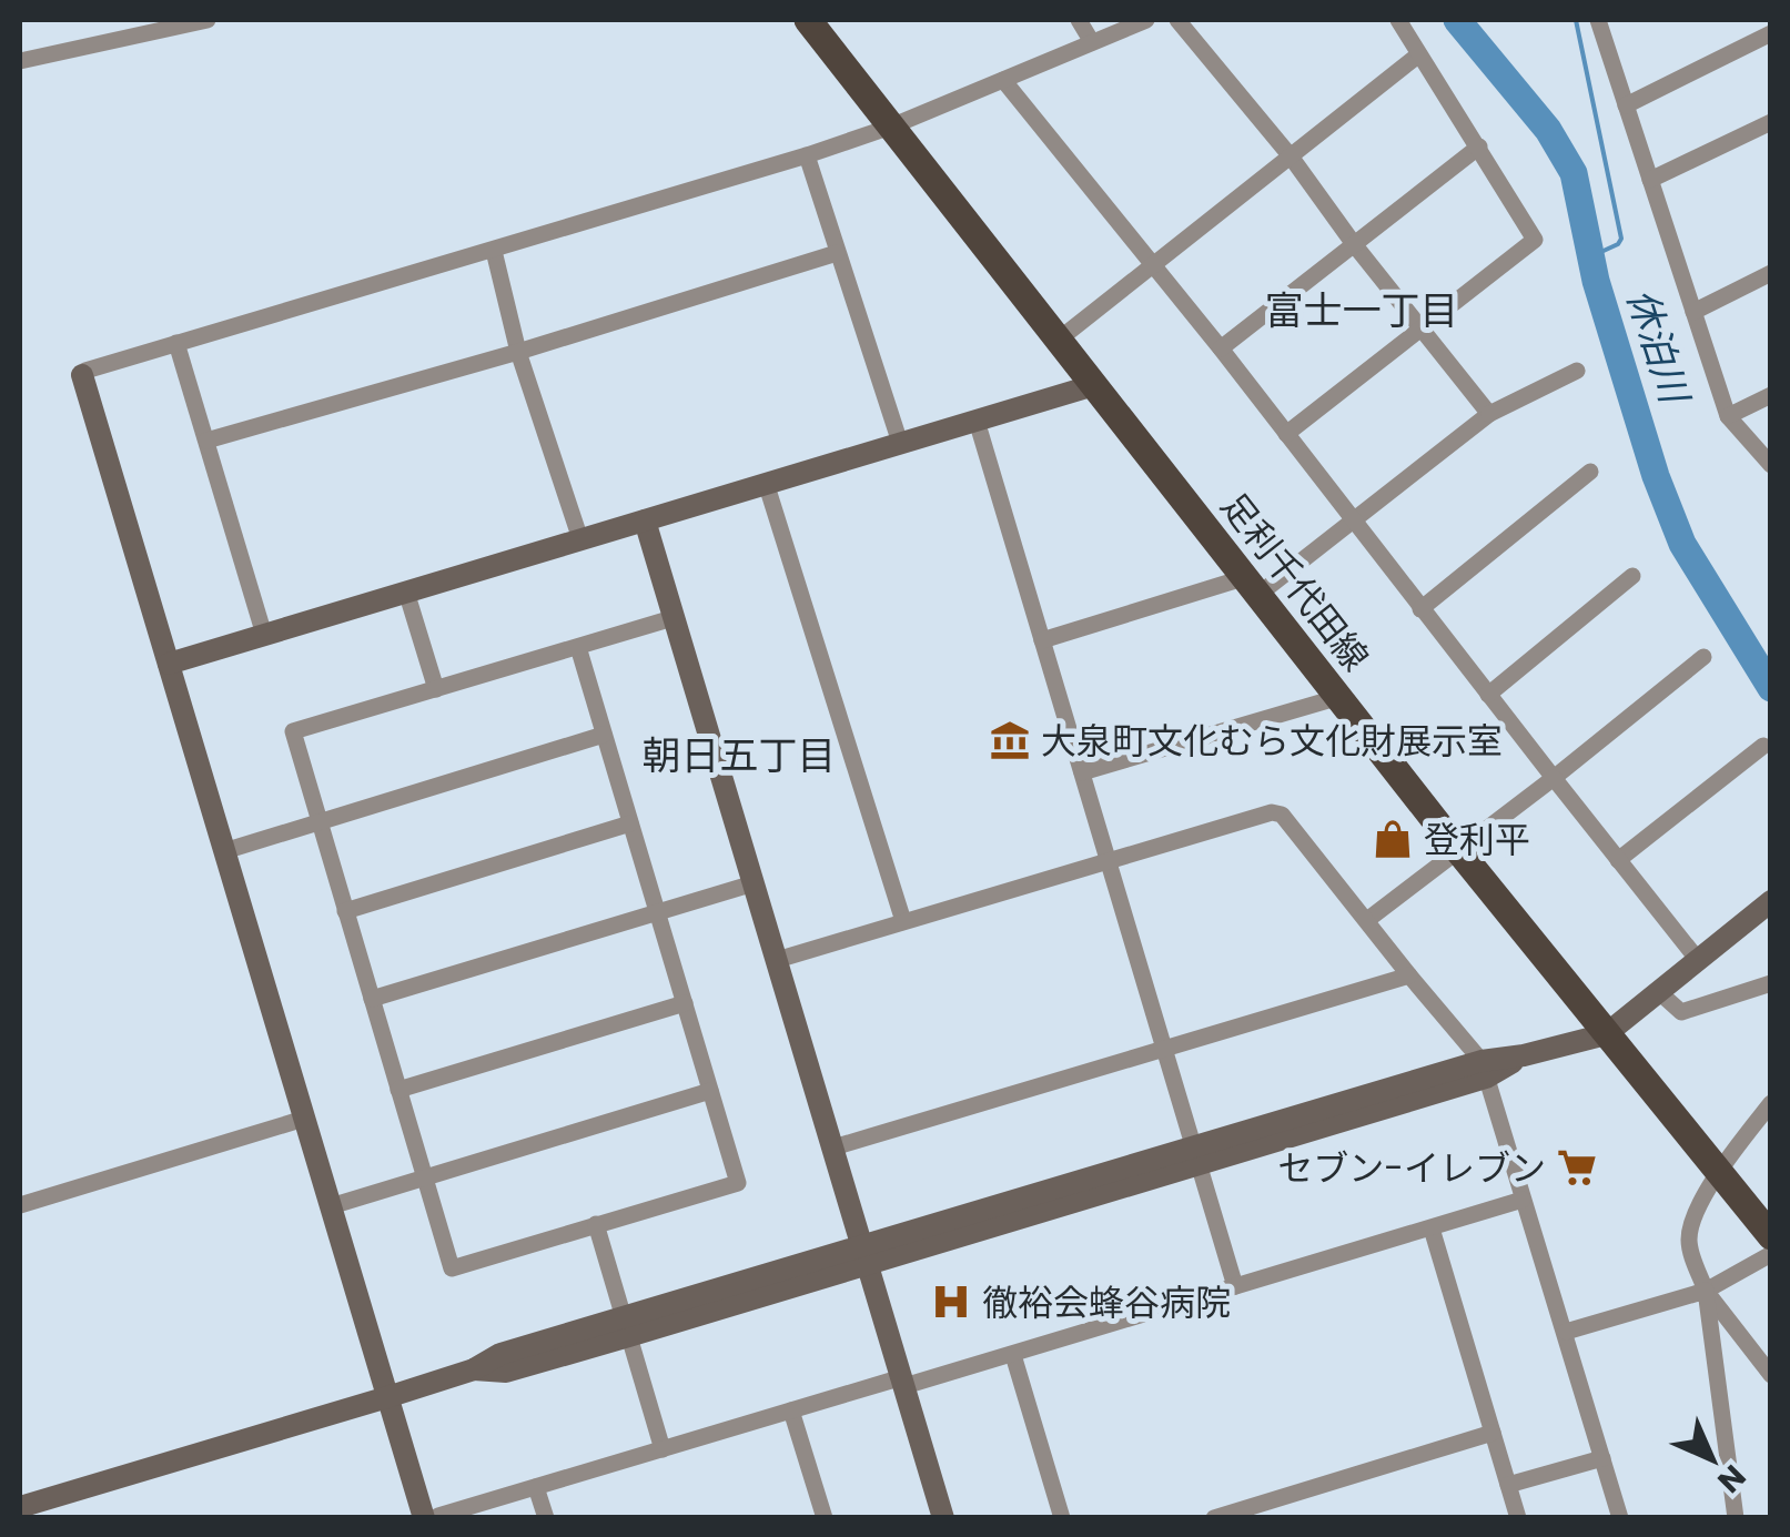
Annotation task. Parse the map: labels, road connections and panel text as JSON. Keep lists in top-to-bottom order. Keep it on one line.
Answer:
{"streets":{"main road":["足利千代田線"]},"districts":["富士一丁目","朝日五丁目"],"water":["休泊川"],"places":{"museum":["大泉町文化むら文化財展示室"],"shop":["登利平"],"supermarket":["セブン-イレブン"],"hospital":["徹裕会蜂谷病院"]},"north":"bottom right"}
